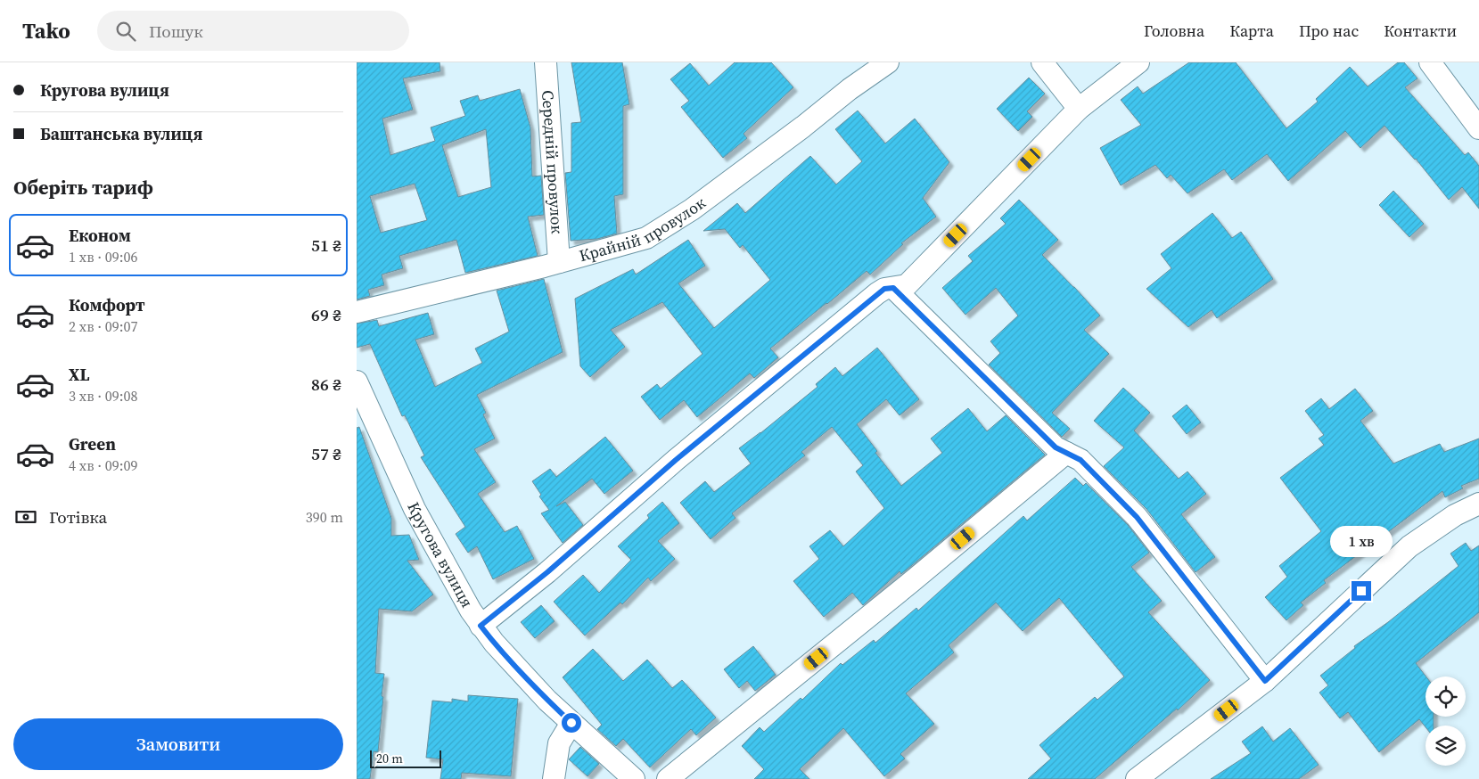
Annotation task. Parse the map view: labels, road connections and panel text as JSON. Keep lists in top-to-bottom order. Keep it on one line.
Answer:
{"streets":{"street":["Середній провулок","Крайній провулок","Кругова вулиця"]},"crossings":[["Середній провулок","Крайній провулок"]],"scale_bar":"20 m","page":{"header":"Tako","search":"Пошук","nav":["Головна","Карта","Про нас","Контакти"],"banner":["Кругова вулиця","Баштанська вулиця"],"heading":"Оберіть тариф","list":[{"name":"Економ","note":"1 хв · 09:06","value":"51 ₴"},{"name":"Комфорт","note":"2 хв · 09:07","value":"69 ₴"},{"name":"XL","note":"3 хв · 09:08","value":"86 ₴"},{"name":"Green","note":"4 хв · 09:09","value":"57 ₴"}],"pay":["Готівка","390 m"],"bubble":"1 хв","buttons":"Замовити","scale":"20 m"}}
